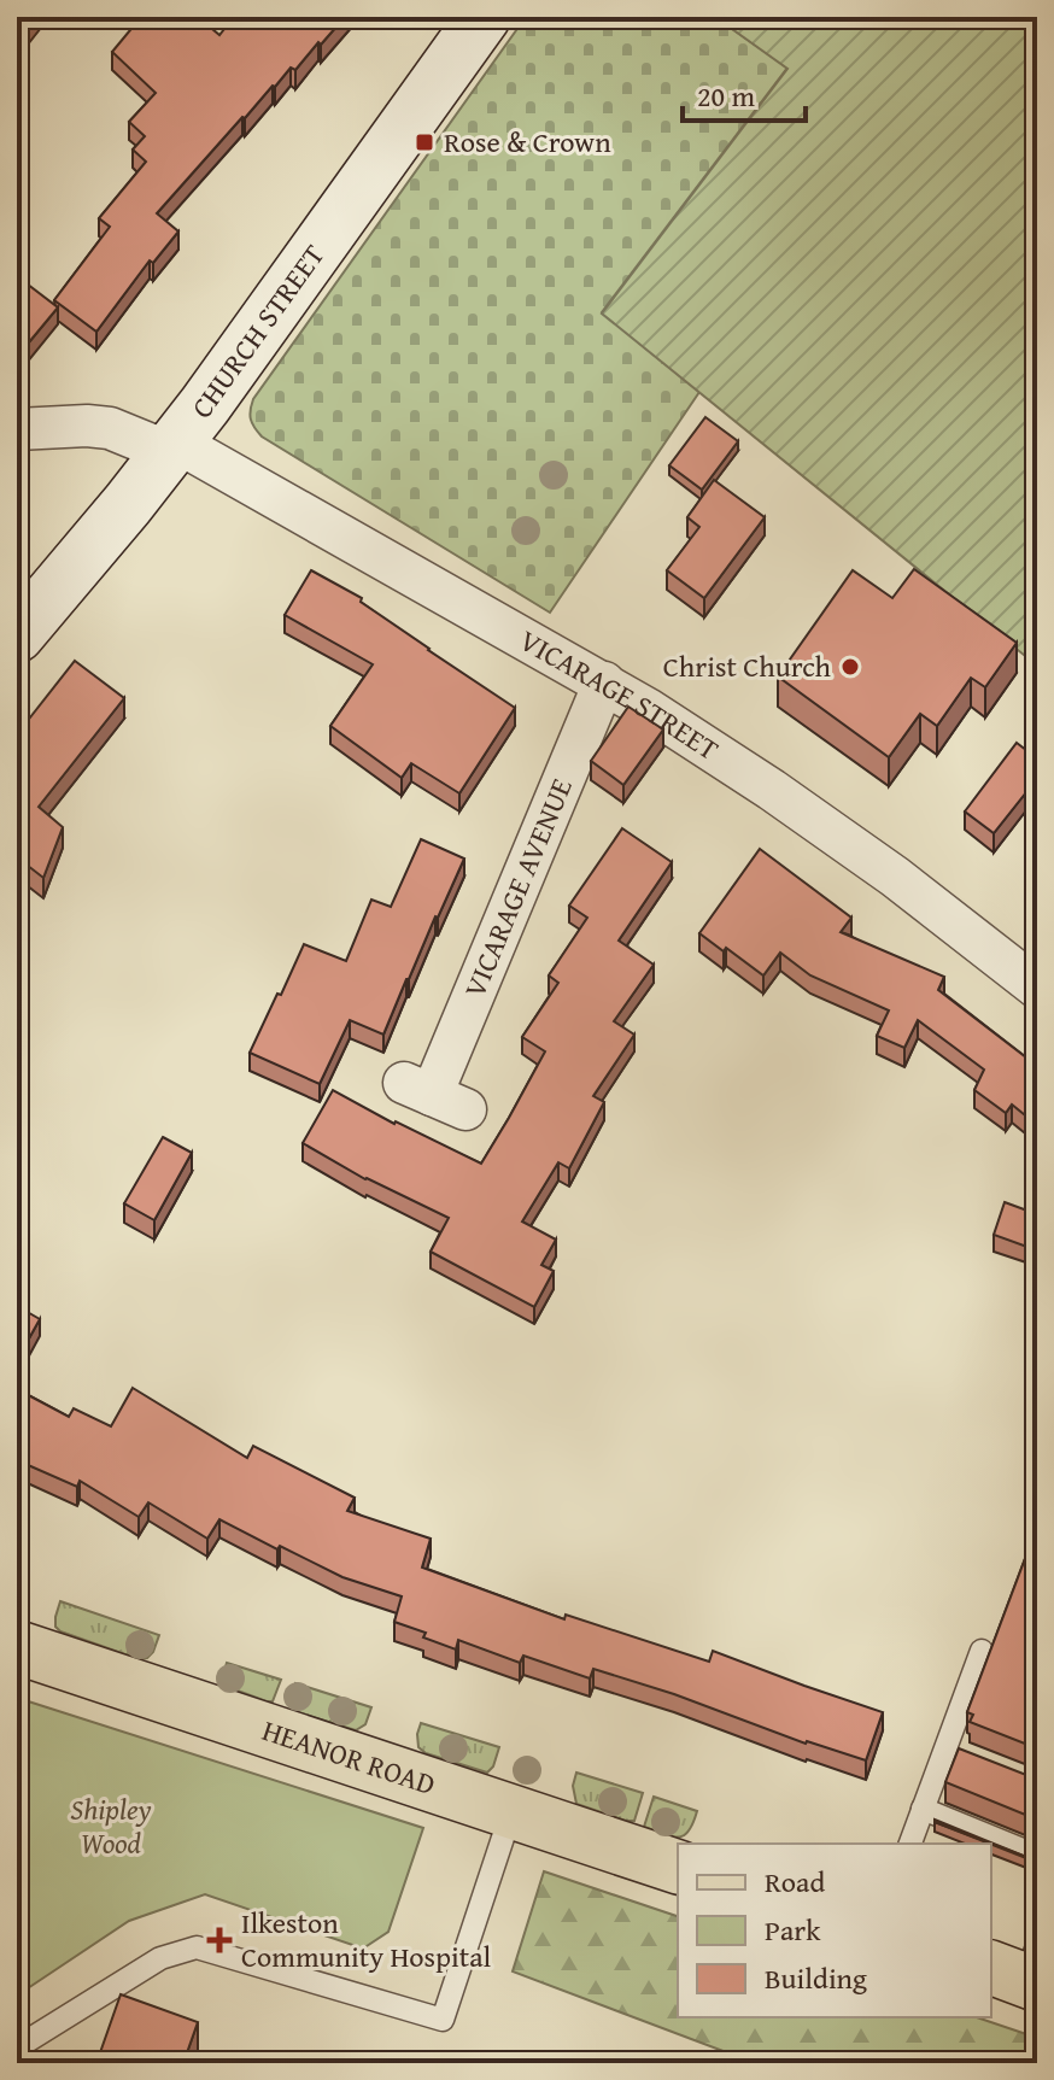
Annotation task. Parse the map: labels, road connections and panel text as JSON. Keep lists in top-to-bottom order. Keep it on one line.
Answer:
{"streets":{"main road":["HEANOR ROAD"],"street":["CHURCH STREET","VICARAGE STREET","VICARAGE AVENUE"]},"crossings":[["CHURCH STREET","VICARAGE STREET"],["VICARAGE STREET","VICARAGE AVENUE"]],"parks":["Shipley Wood"],"places":{"transit":["Rose & Crown"],"other":["Christ Church"],"health":["Ilkeston Community Hospital"]},"legend":["Road","Park","Building"],"scale_bar":"20 m"}
